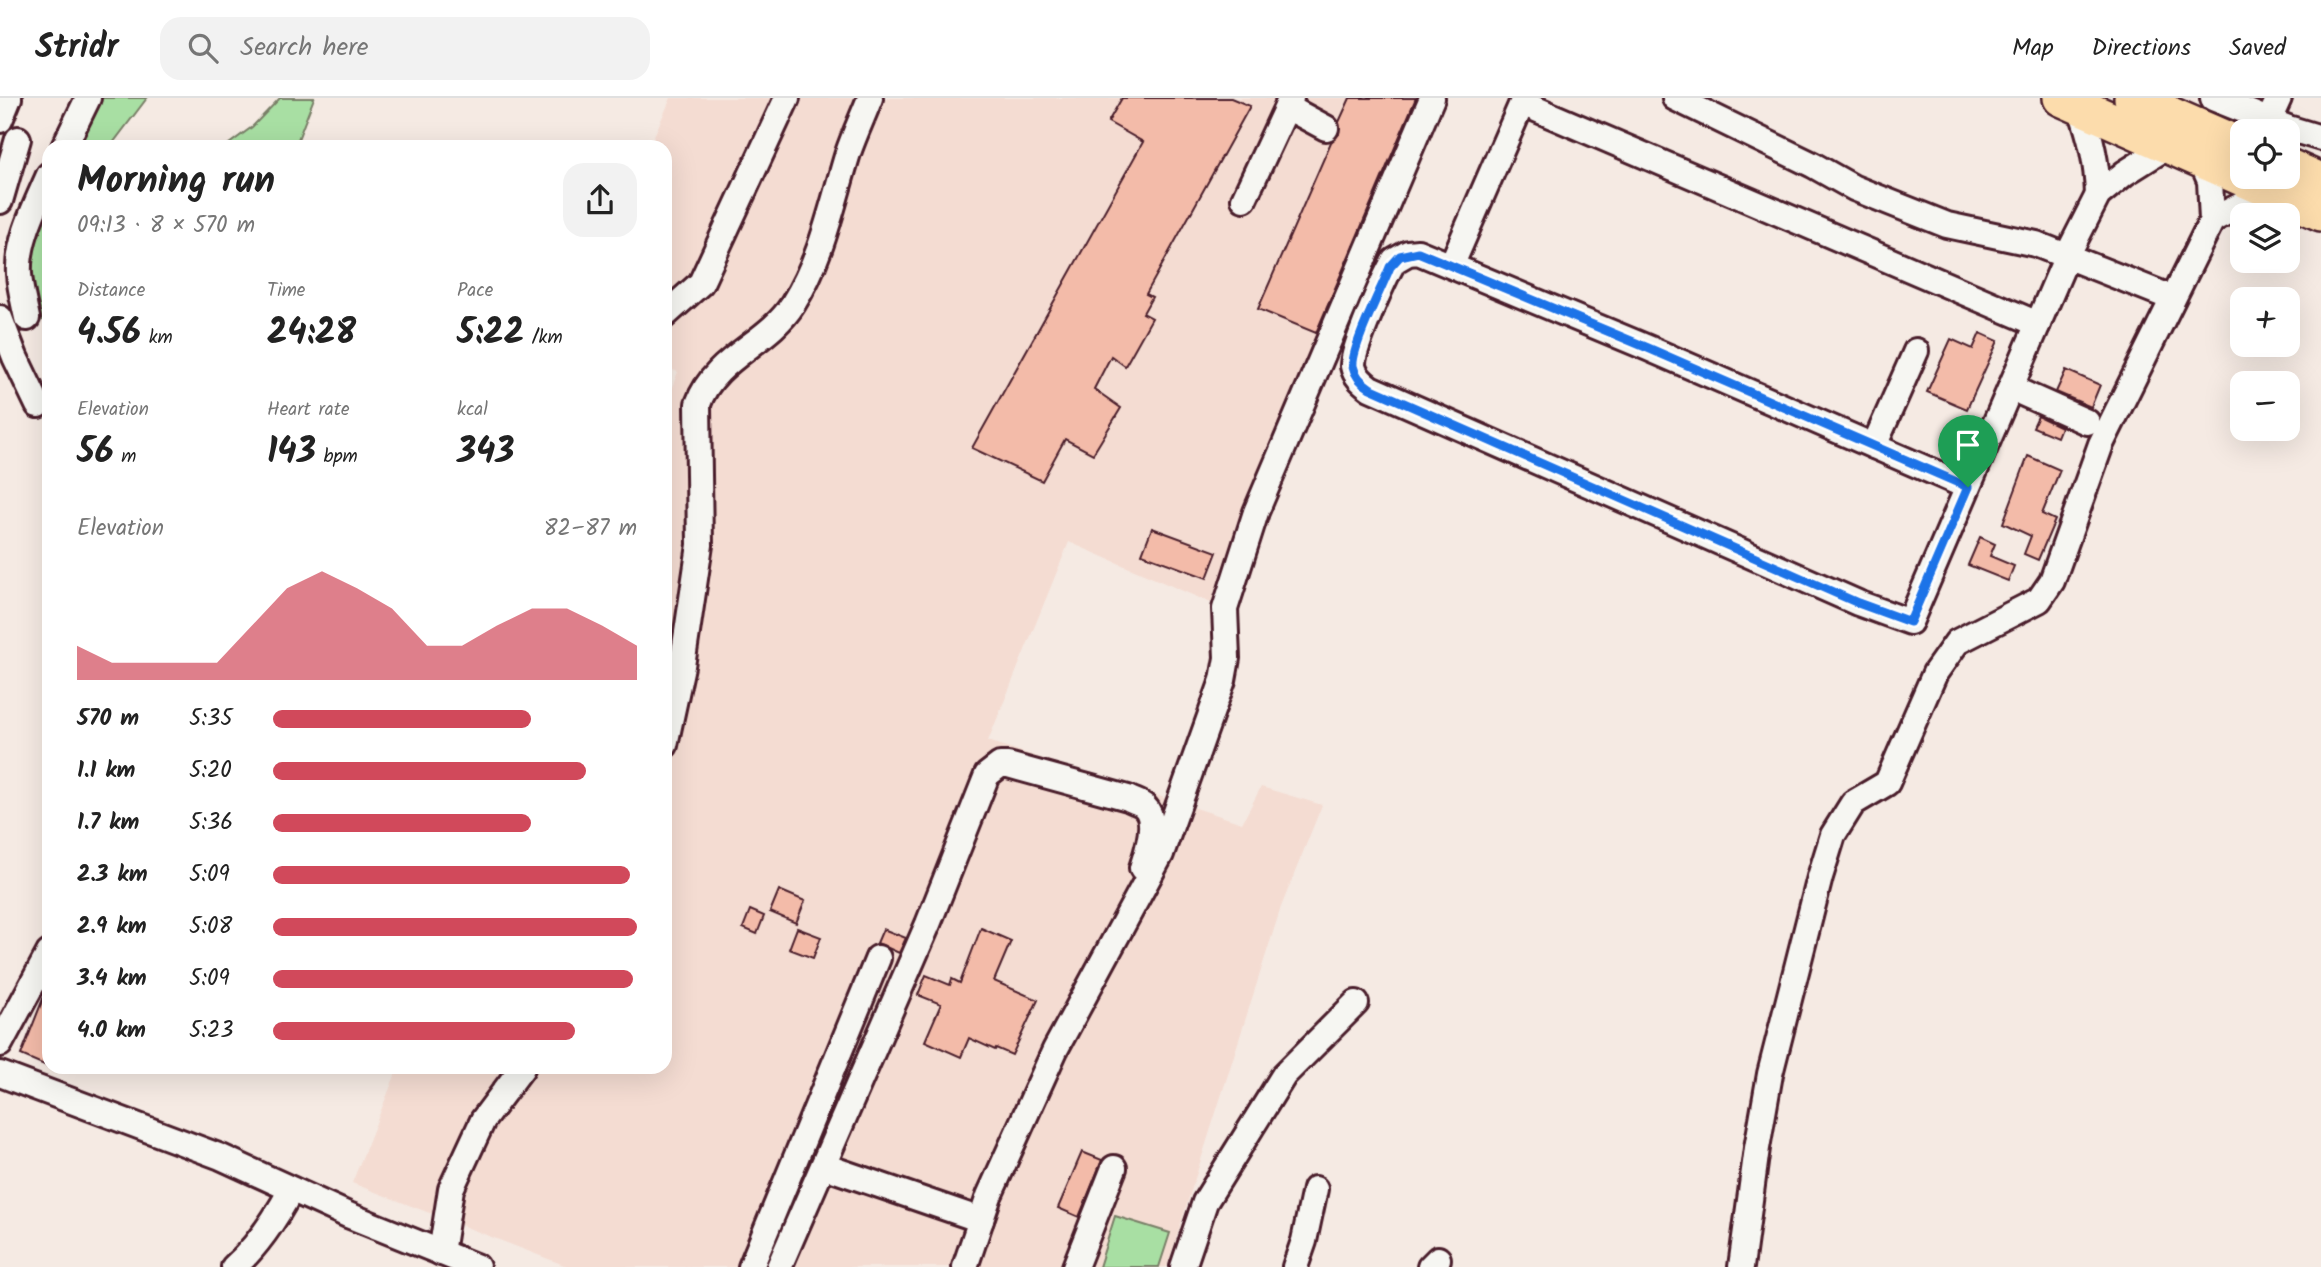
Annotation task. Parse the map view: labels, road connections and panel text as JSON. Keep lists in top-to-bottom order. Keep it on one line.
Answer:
{"page":{"header":"Stridr","search":"Search here","nav":["Map","Directions","Saved"],"map_buttons":["+","−"],"heading":["Morning run","09:13 · 8 × 570 m"],"stats":[["Distance","4.56 km"],["Time","24:28"],["Pace","5:22 /km"],["Elevation","56 m"],["Heart rate","143 bpm"],["kcal","343"]],"chart":["Elevation","82–87 m"],"list":[{"name":"570 m","note":"5:35"},{"name":"1.1 km","note":"5:20"},{"name":"1.7 km","note":"5:36"},{"name":"2.3 km","note":"5:09"},{"name":"2.9 km","note":"5:08"},{"name":"3.4 km","note":"5:09"},{"name":"4.0 km","note":"5:23"}]}}
